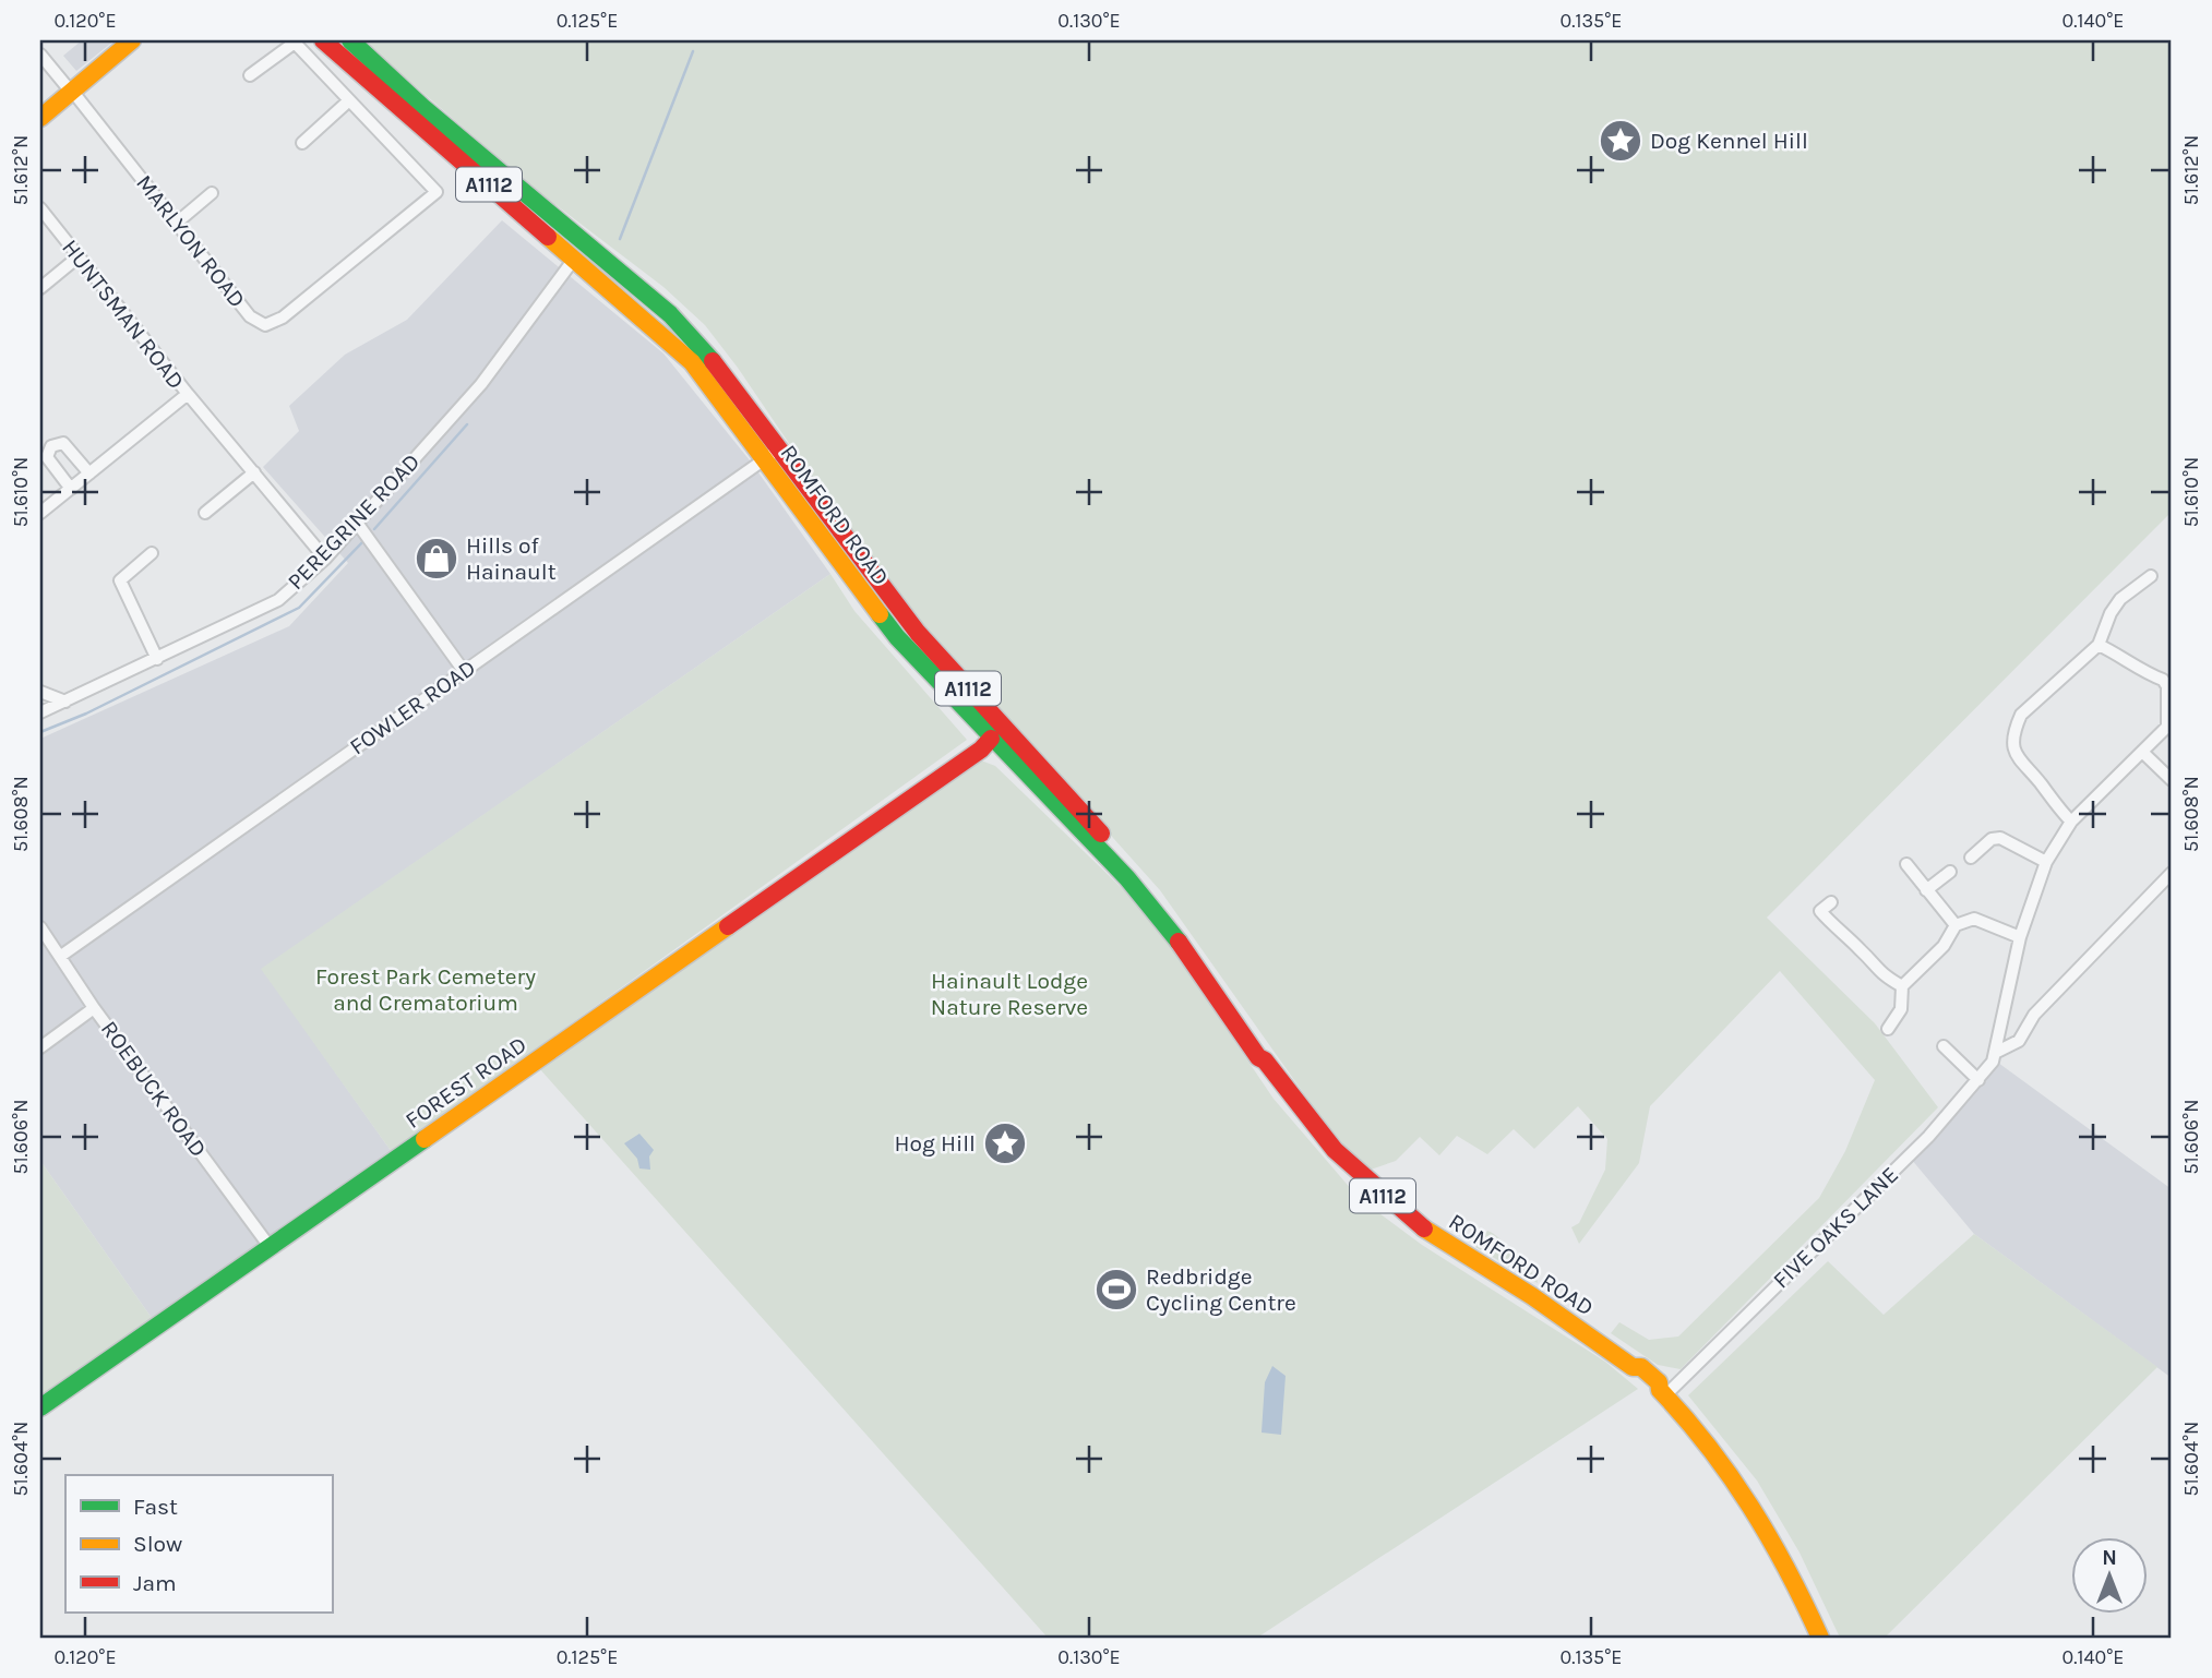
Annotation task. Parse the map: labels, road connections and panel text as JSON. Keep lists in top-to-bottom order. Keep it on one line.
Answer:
{"streets":{"main road":["A1112","ROMFORD ROAD","FOREST ROAD"],"street":["MARLYON ROAD","HUNTSMAN ROAD","PEREGRINE ROAD","FOWLER ROAD","ROEBUCK ROAD","FIVE OAKS LANE"]},"crossings":[["ROMFORD ROAD","PEREGRINE ROAD"],["ROMFORD ROAD","FOWLER ROAD"],["ROMFORD ROAD","FOREST ROAD"],["ROMFORD ROAD","FIVE OAKS LANE"],["FOWLER ROAD","ROEBUCK ROAD"],["FOREST ROAD","ROEBUCK ROAD"]],"parks":["Forest Park Cemetery and Crematorium","Hainault Lodge Nature Reserve"],"places":{"place":["Dog Kennel Hill","Hog Hill"],"shop":["Hills of Hainault"],"sports":["Redbridge Cycling Centre"]},"legend":["Fast","Slow","Jam"],"north":"top","coordinates":["0.120°E","0.125°E","0.130°E","0.135°E","0.140°E","51.612°N","51.610°N","51.608°N","51.606°N","51.604°N"]}
